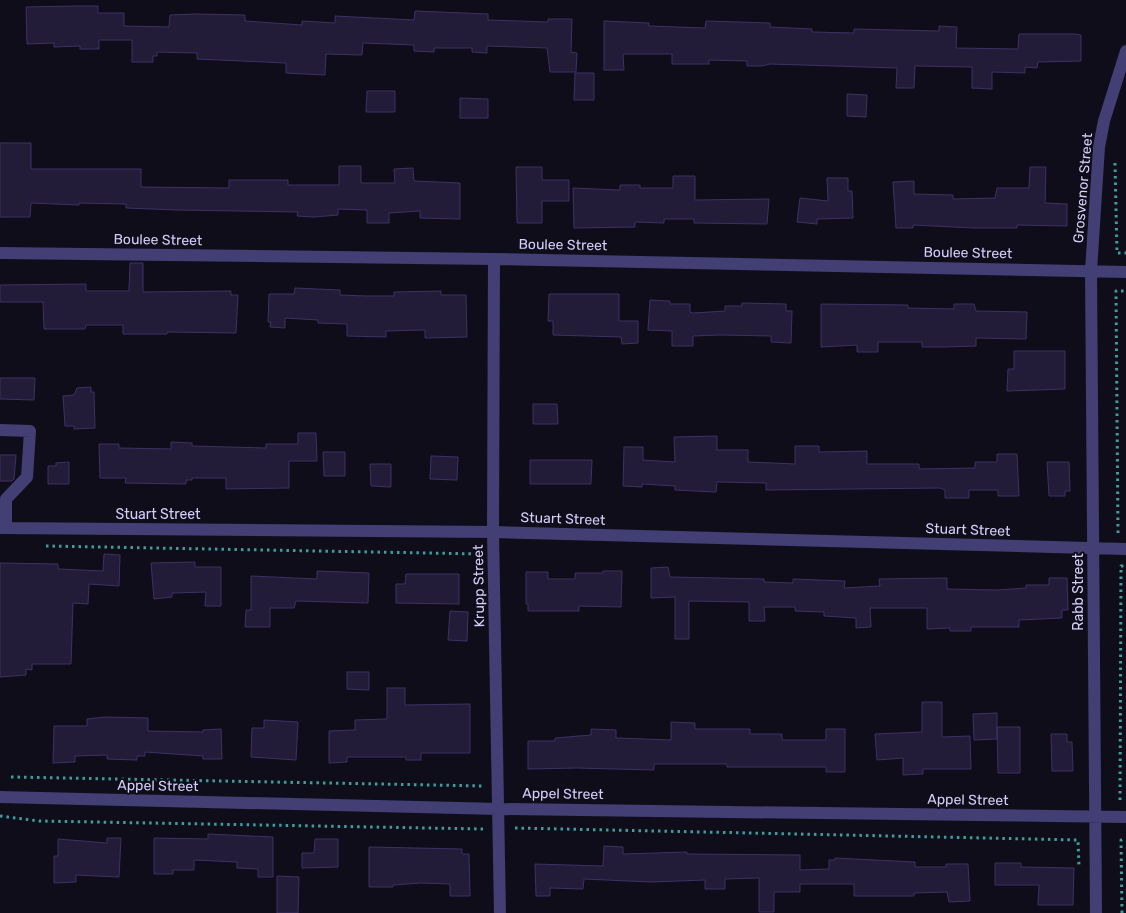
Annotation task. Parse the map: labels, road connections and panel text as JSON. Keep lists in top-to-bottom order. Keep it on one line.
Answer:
{"streets":{"street":["Grosvenor Street","Boulee Street","Stuart Street","Krupp Street","Rabb Street","Appel Street"]},"crossings":[["Grosvenor Street","Boulee Street"],["Grosvenor Street","Rabb Street"],["Boulee Street","Krupp Street"],["Boulee Street","Rabb Street"],["Stuart Street","Krupp Street"],["Stuart Street","Rabb Street"],["Krupp Street","Appel Street"],["Rabb Street","Appel Street"]]}
